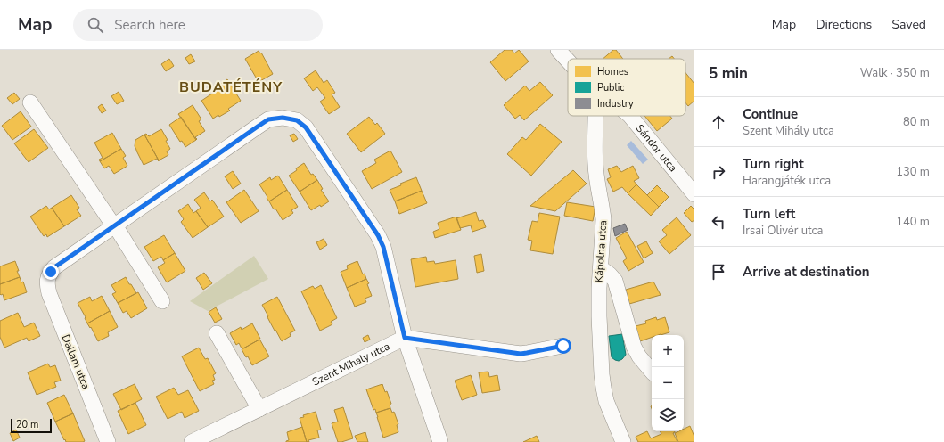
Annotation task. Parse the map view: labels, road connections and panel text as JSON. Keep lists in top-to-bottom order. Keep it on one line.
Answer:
{"streets":{"street":["Sándor utca","Kápolna utca","Dallam utca","Szent Mihály utca"]},"districts":["BUDATÉTÉNY"],"legend":["Homes","Public","Industry"],"scale_bar":"20 m","page":{"header":"Map","search":"Search here","nav":["Map","Directions","Saved"],"heading":["5 min","Walk · 350 m"],"list":[["Continue","Szent Mihály utca","80 m"],["Turn right","Harangjáték utca","130 m"],["Turn left","Irsai Olivér utca","140 m"],"Arrive at destination"],"map_buttons":["+","−"],"scale":"20 m"}}
